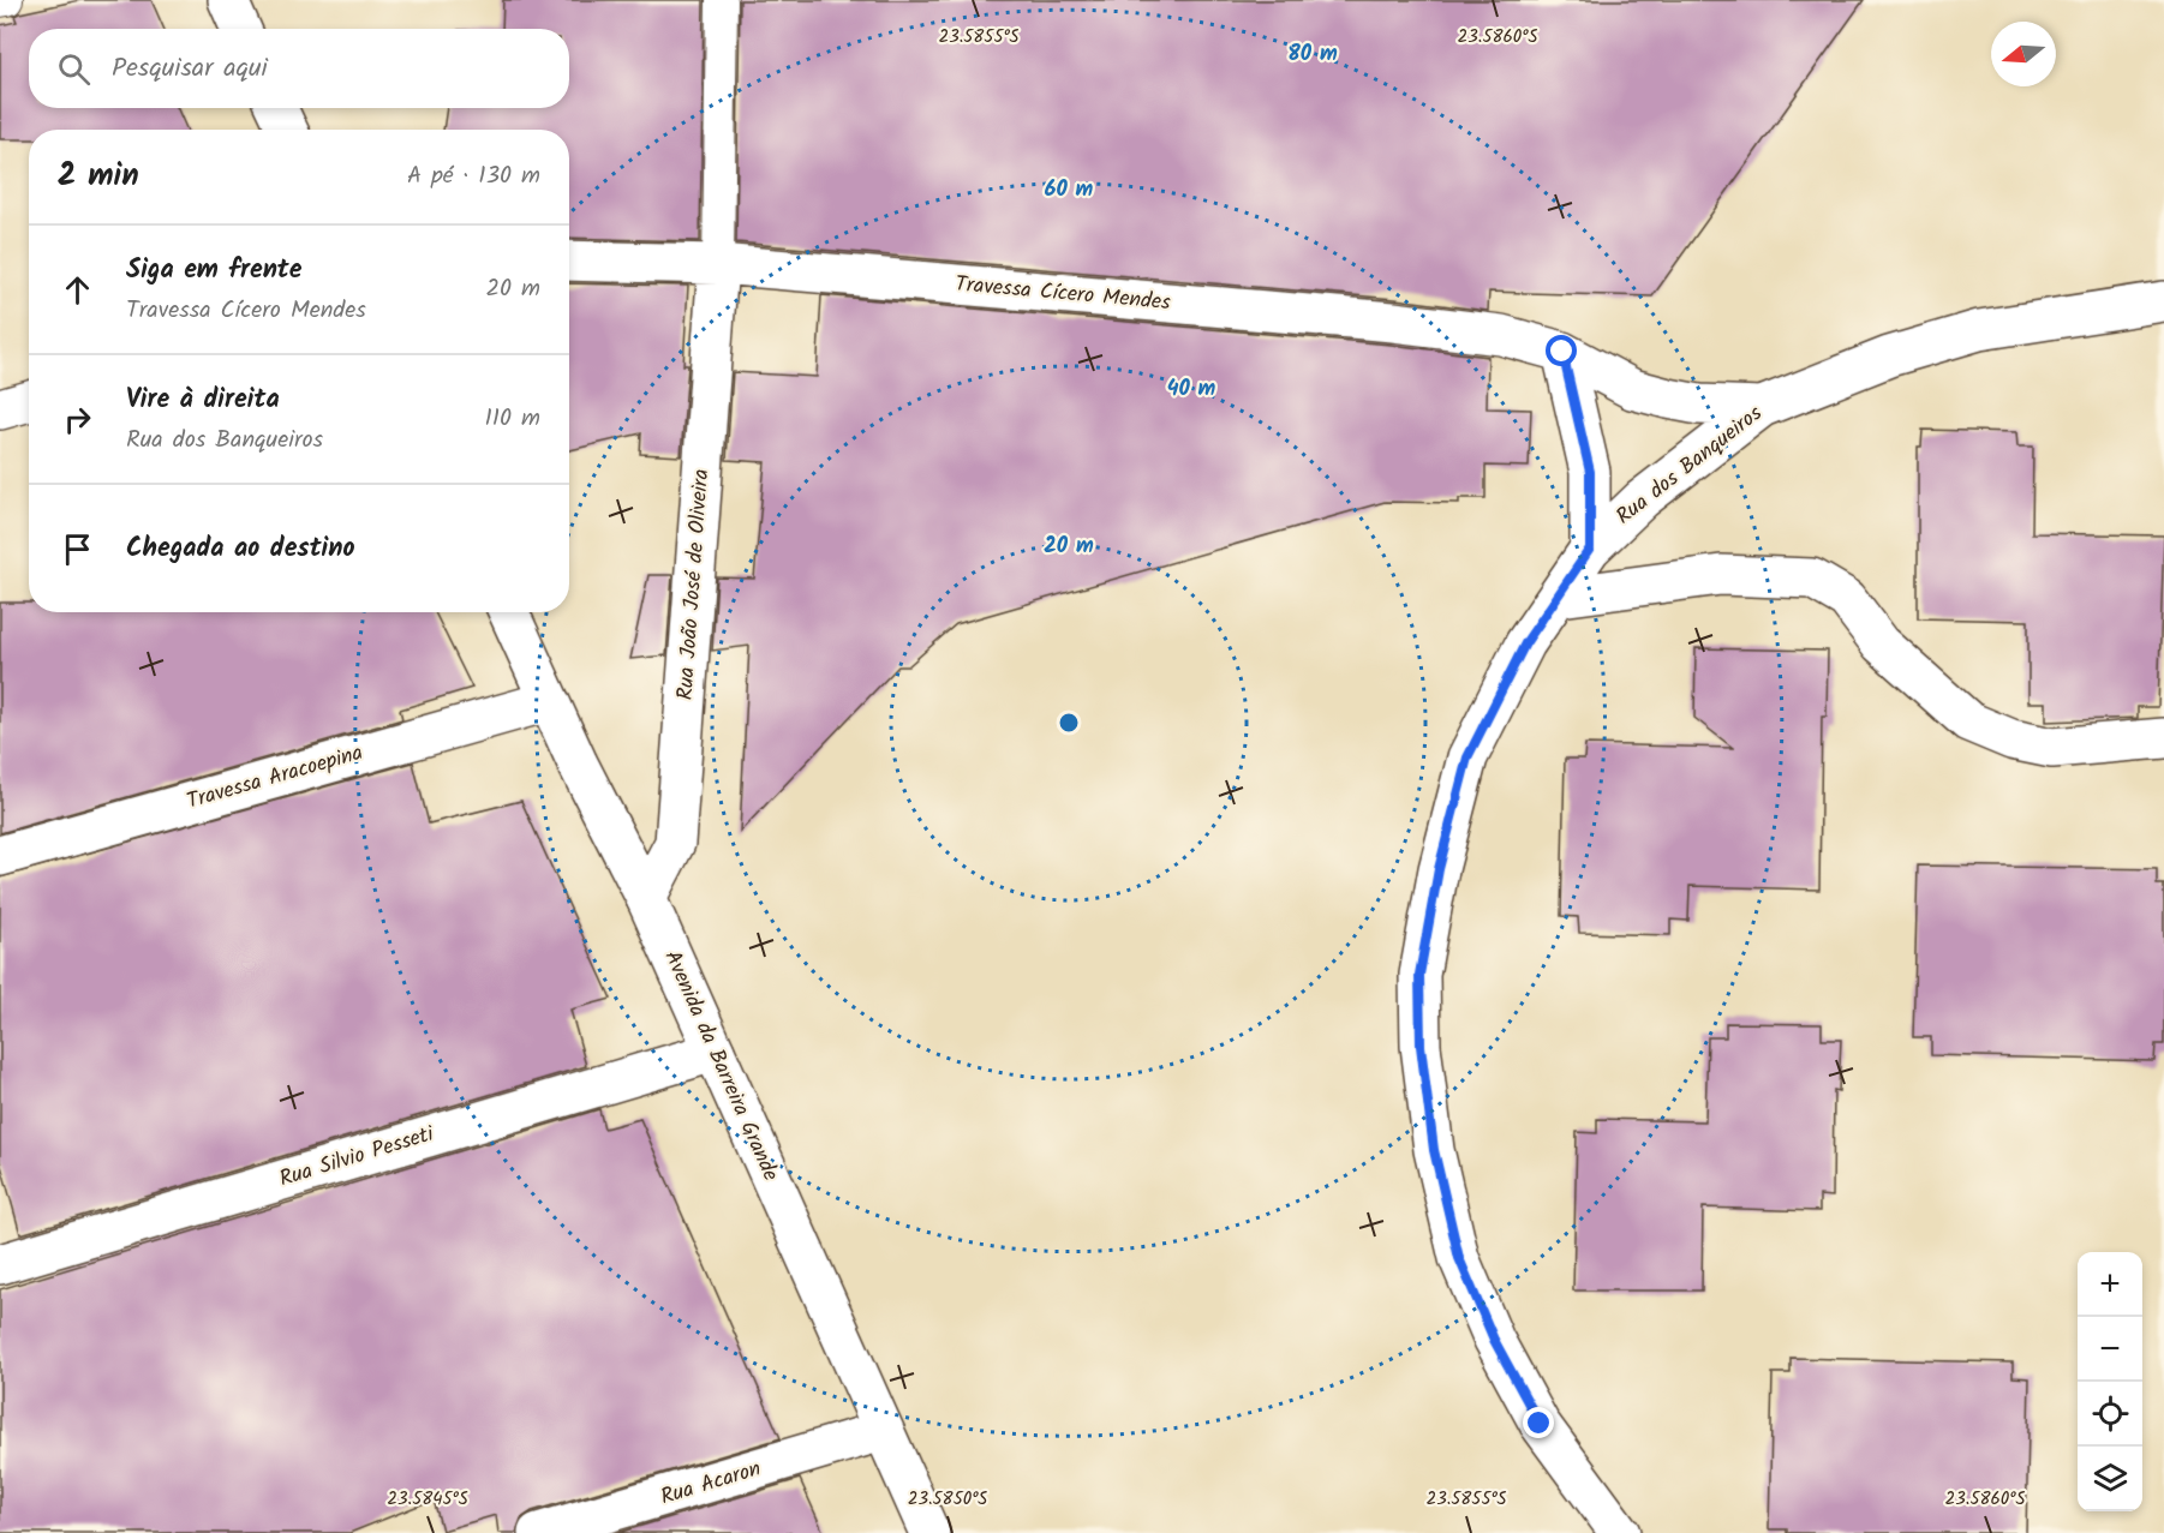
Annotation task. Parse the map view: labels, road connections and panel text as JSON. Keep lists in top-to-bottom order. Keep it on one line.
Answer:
{"streets":{"street":["Travessa Cícero Mendes","Rua dos Banqueiros","Rua João José de Oliveira","Travessa Aracoepina","Avenida da Barreira Grande","Rua Silvio Pesseti","Rua Acaron"]},"crossings":[["Travessa Cícero Mendes","Rua dos Banqueiros"],["Travessa Cícero Mendes","Rua João José de Oliveira"],["Rua João José de Oliveira","Avenida da Barreira Grande"],["Travessa Aracoepina","Avenida da Barreira Grande"],["Avenida da Barreira Grande","Rua Silvio Pesseti"],["Avenida da Barreira Grande","Rua Acaron"]],"north":"left","page":{"search":"Pesquisar aqui","heading":["2 min","A pé · 130 m"],"list":[["Siga em frente","Travessa Cícero Mendes","20 m"],["Vire à direita","Rua dos Banqueiros","110 m"],"Chegada ao destino"],"map_buttons":["+","−"]},"coordinates":["23.5855°S","23.5860°S","23.5845°S","23.5850°S"],"rings":["80 m","60 m","40 m","20 m"]}
